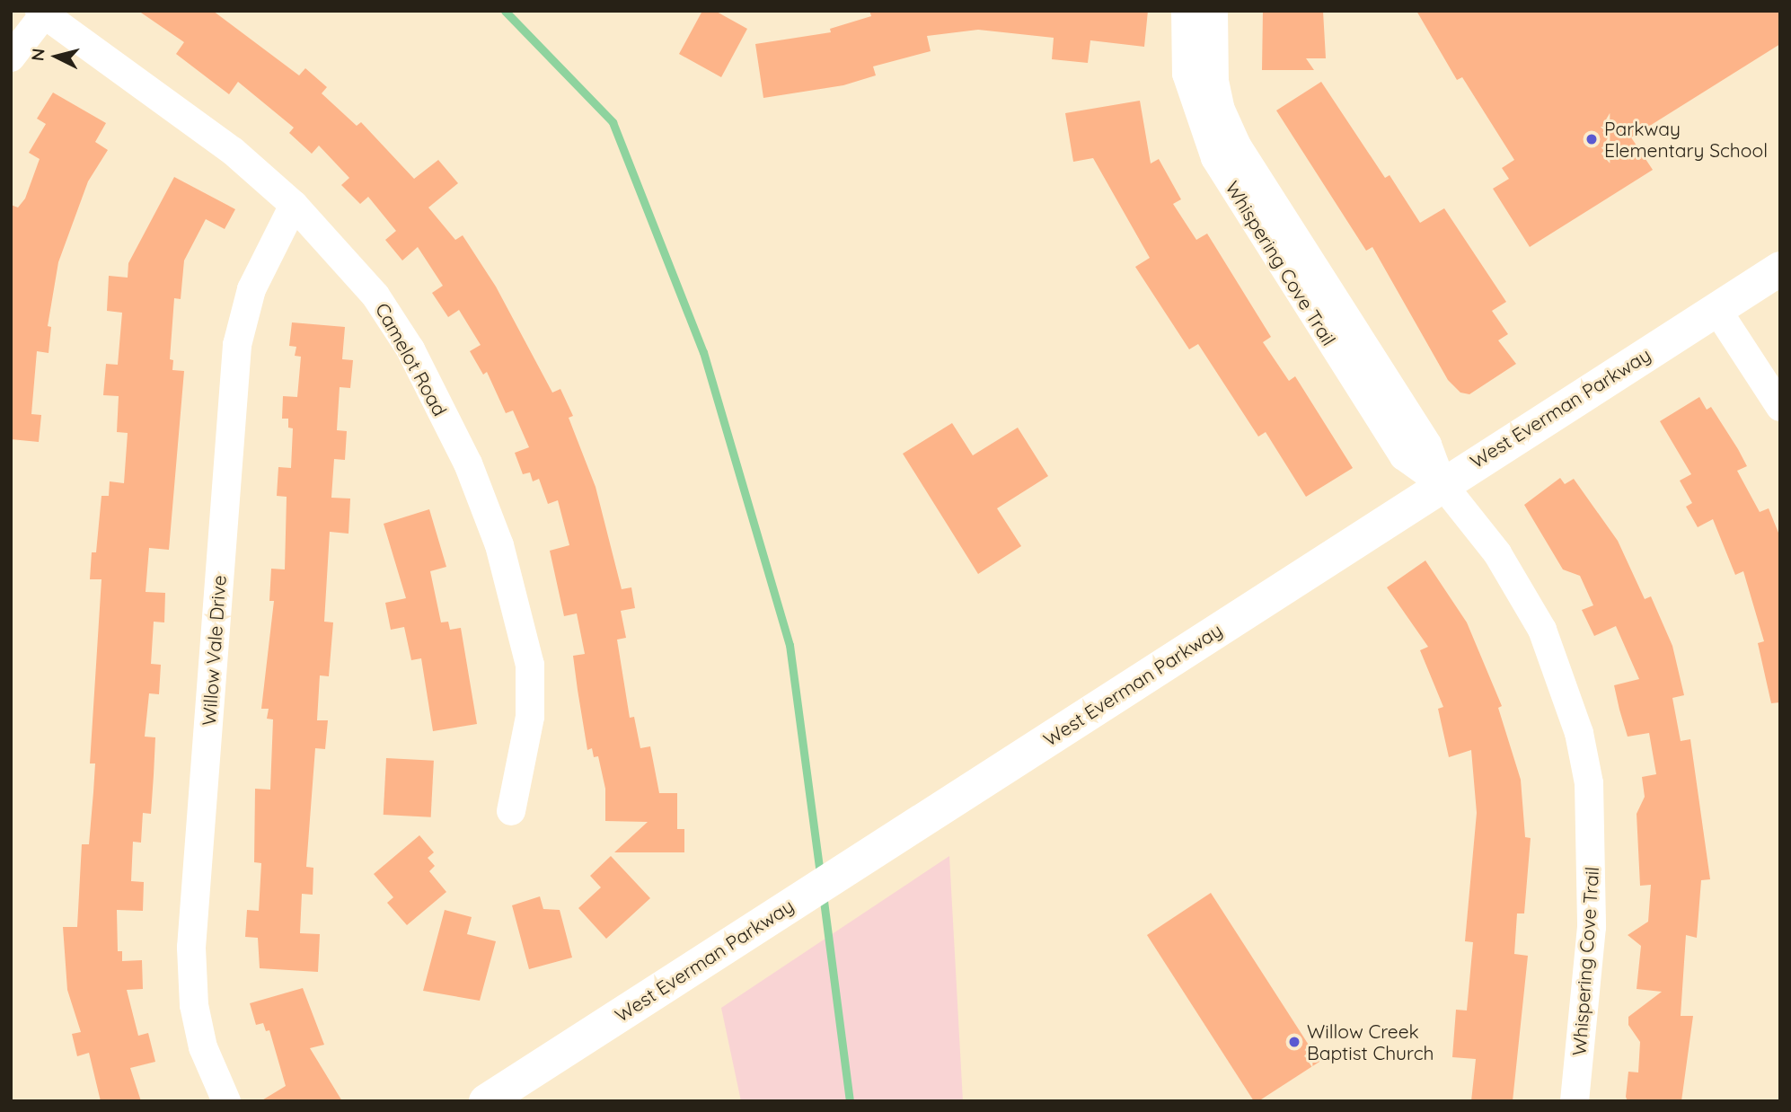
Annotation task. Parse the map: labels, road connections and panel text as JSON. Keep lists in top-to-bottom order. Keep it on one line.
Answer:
{"streets":{"street":["Whispering Cove Trail","Camelot Road","West Everman Parkway","Willow Vale Drive"]},"crossings":[["Whispering Cove Trail","West Everman Parkway"],["Camelot Road","Willow Vale Drive"]],"places":["Parkway Elementary School","Willow Creek Baptist Church"],"north":"left"}
